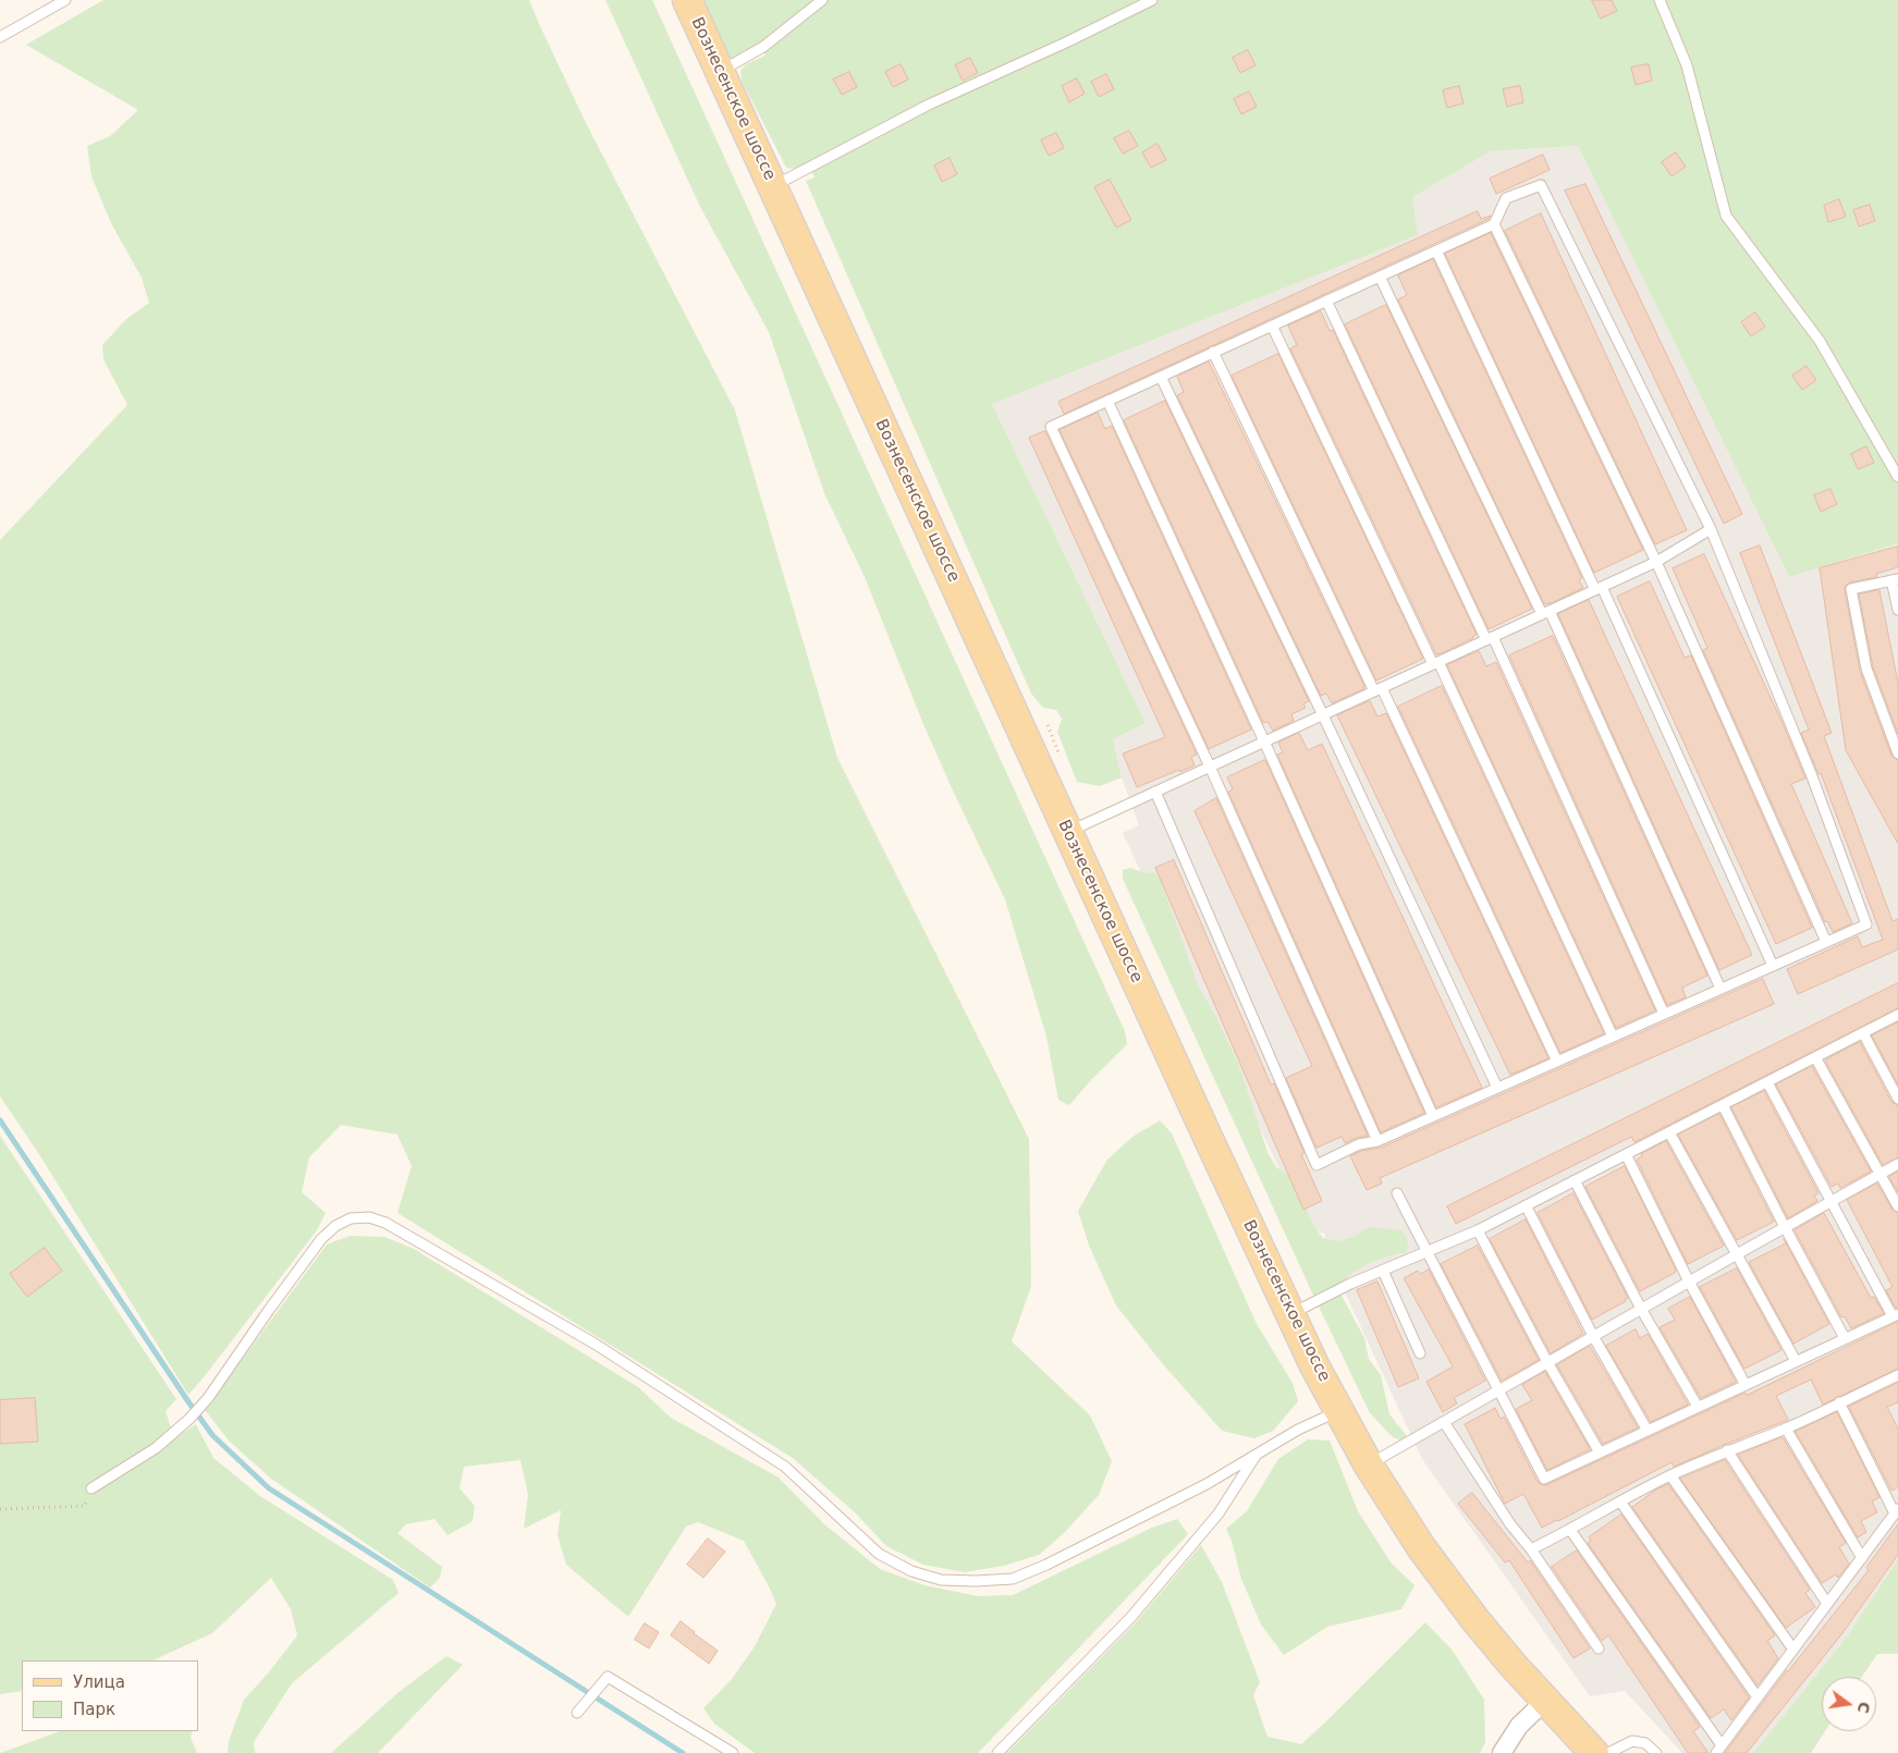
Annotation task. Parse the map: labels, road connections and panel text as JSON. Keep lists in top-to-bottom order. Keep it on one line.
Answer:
{"streets":{"main road":["Вознесенское шоссе"]},"legend":["Улица","Парк"],"north":"right"}
